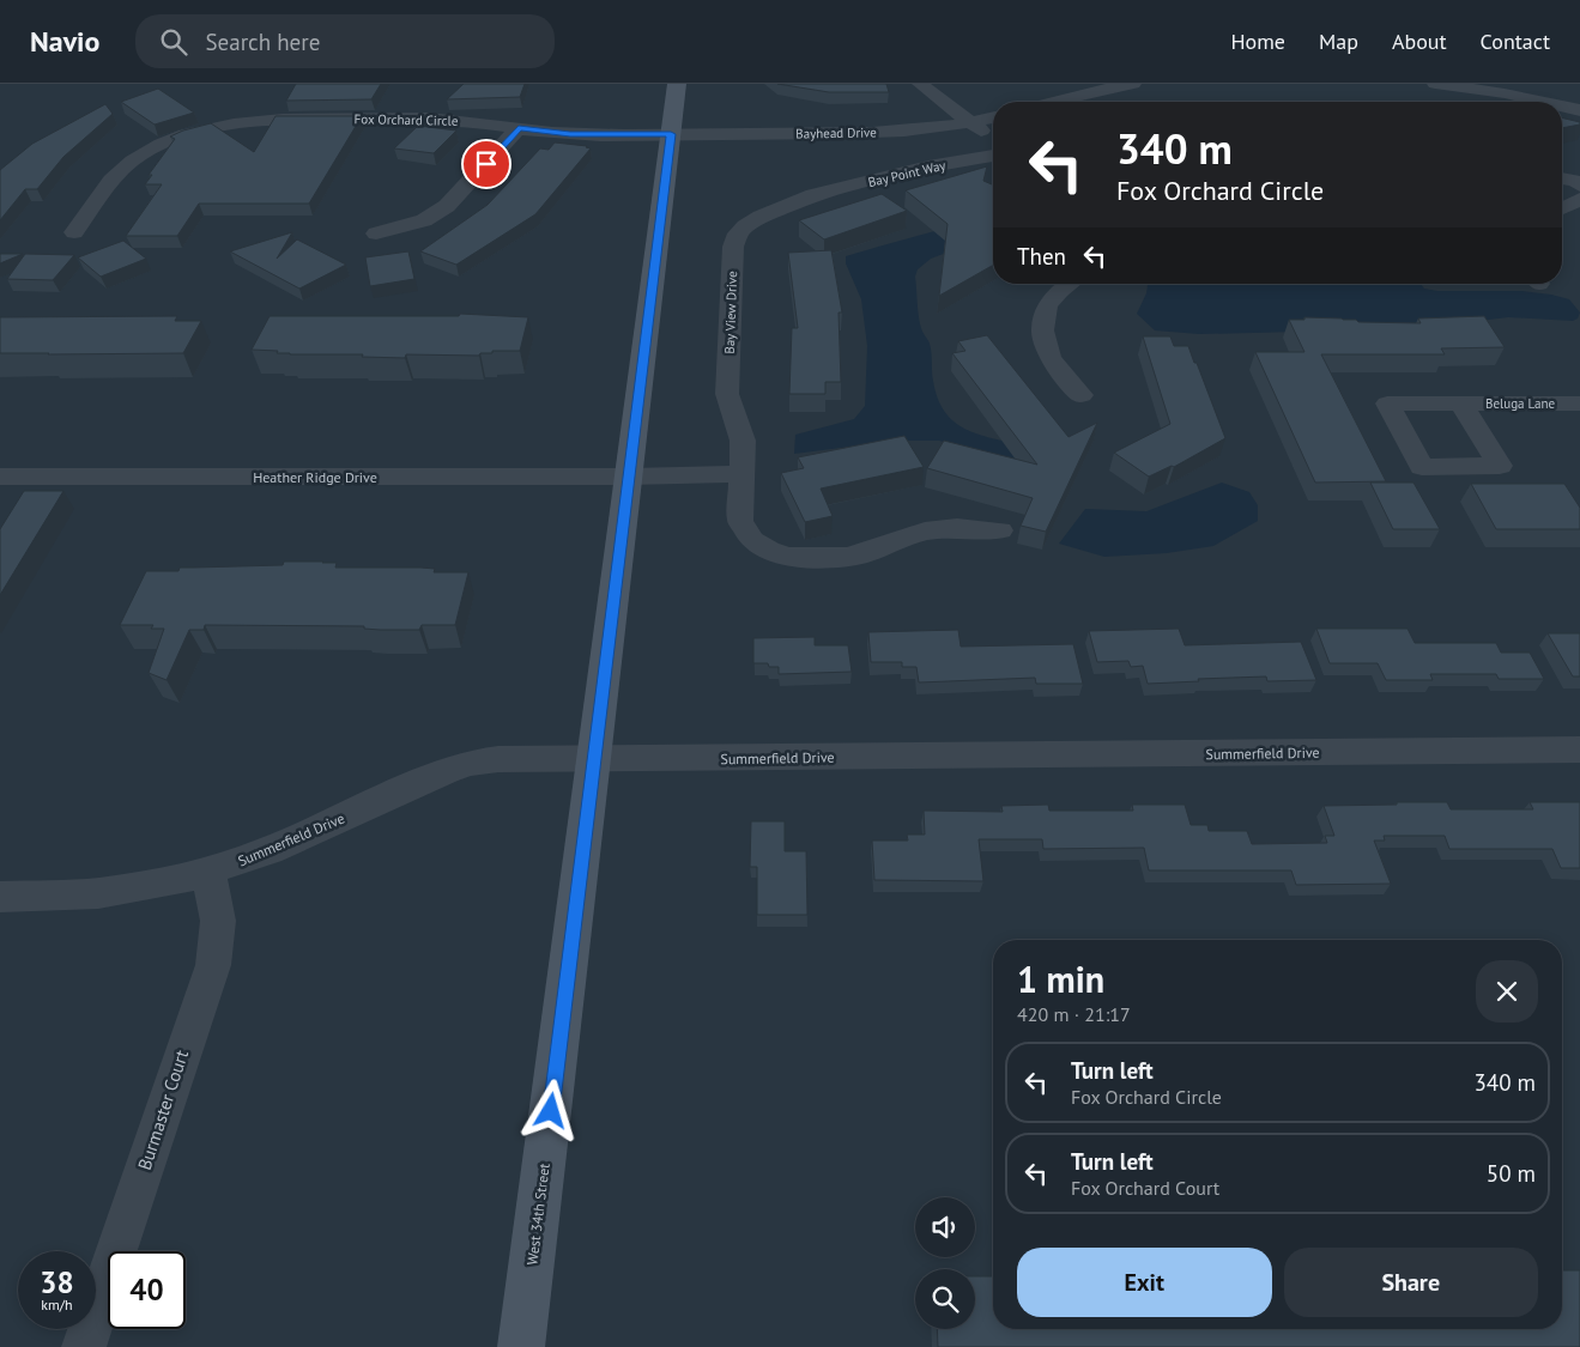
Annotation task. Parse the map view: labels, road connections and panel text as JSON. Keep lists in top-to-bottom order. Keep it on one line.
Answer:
{"streets":{"street":["Fox Orchard Circle","Bayhead Drive","Bay Point Way","Bay View Drive","Beluga Lane","Heather Ridge Drive","Summerfield Drive","Burmaster Court","West 34th Street"]},"crossings":[["Fox Orchard Circle","Bayhead Drive"],["Fox Orchard Circle","West 34th Street"],["Bayhead Drive","West 34th Street"],["Bay Point Way","Bay View Drive"],["Heather Ridge Drive","West 34th Street"],["Summerfield Drive","Burmaster Court"],["Summerfield Drive","West 34th Street"]],"page":{"header":"Navio","search":"Search here","nav":["Home","Map","About","Contact"],"turn":["340 m","Fox Orchard Circle"],"then":"Then","heading":["1 min","420 m · 21:17"],"list":[{"name":"Turn left","note":"Fox Orchard Circle","value":"340 m"},{"name":"Turn left","note":"Fox Orchard Court","value":"50 m"}],"buttons":["Exit","Share"],"speed":"38 km/h","limit":"40"}}
